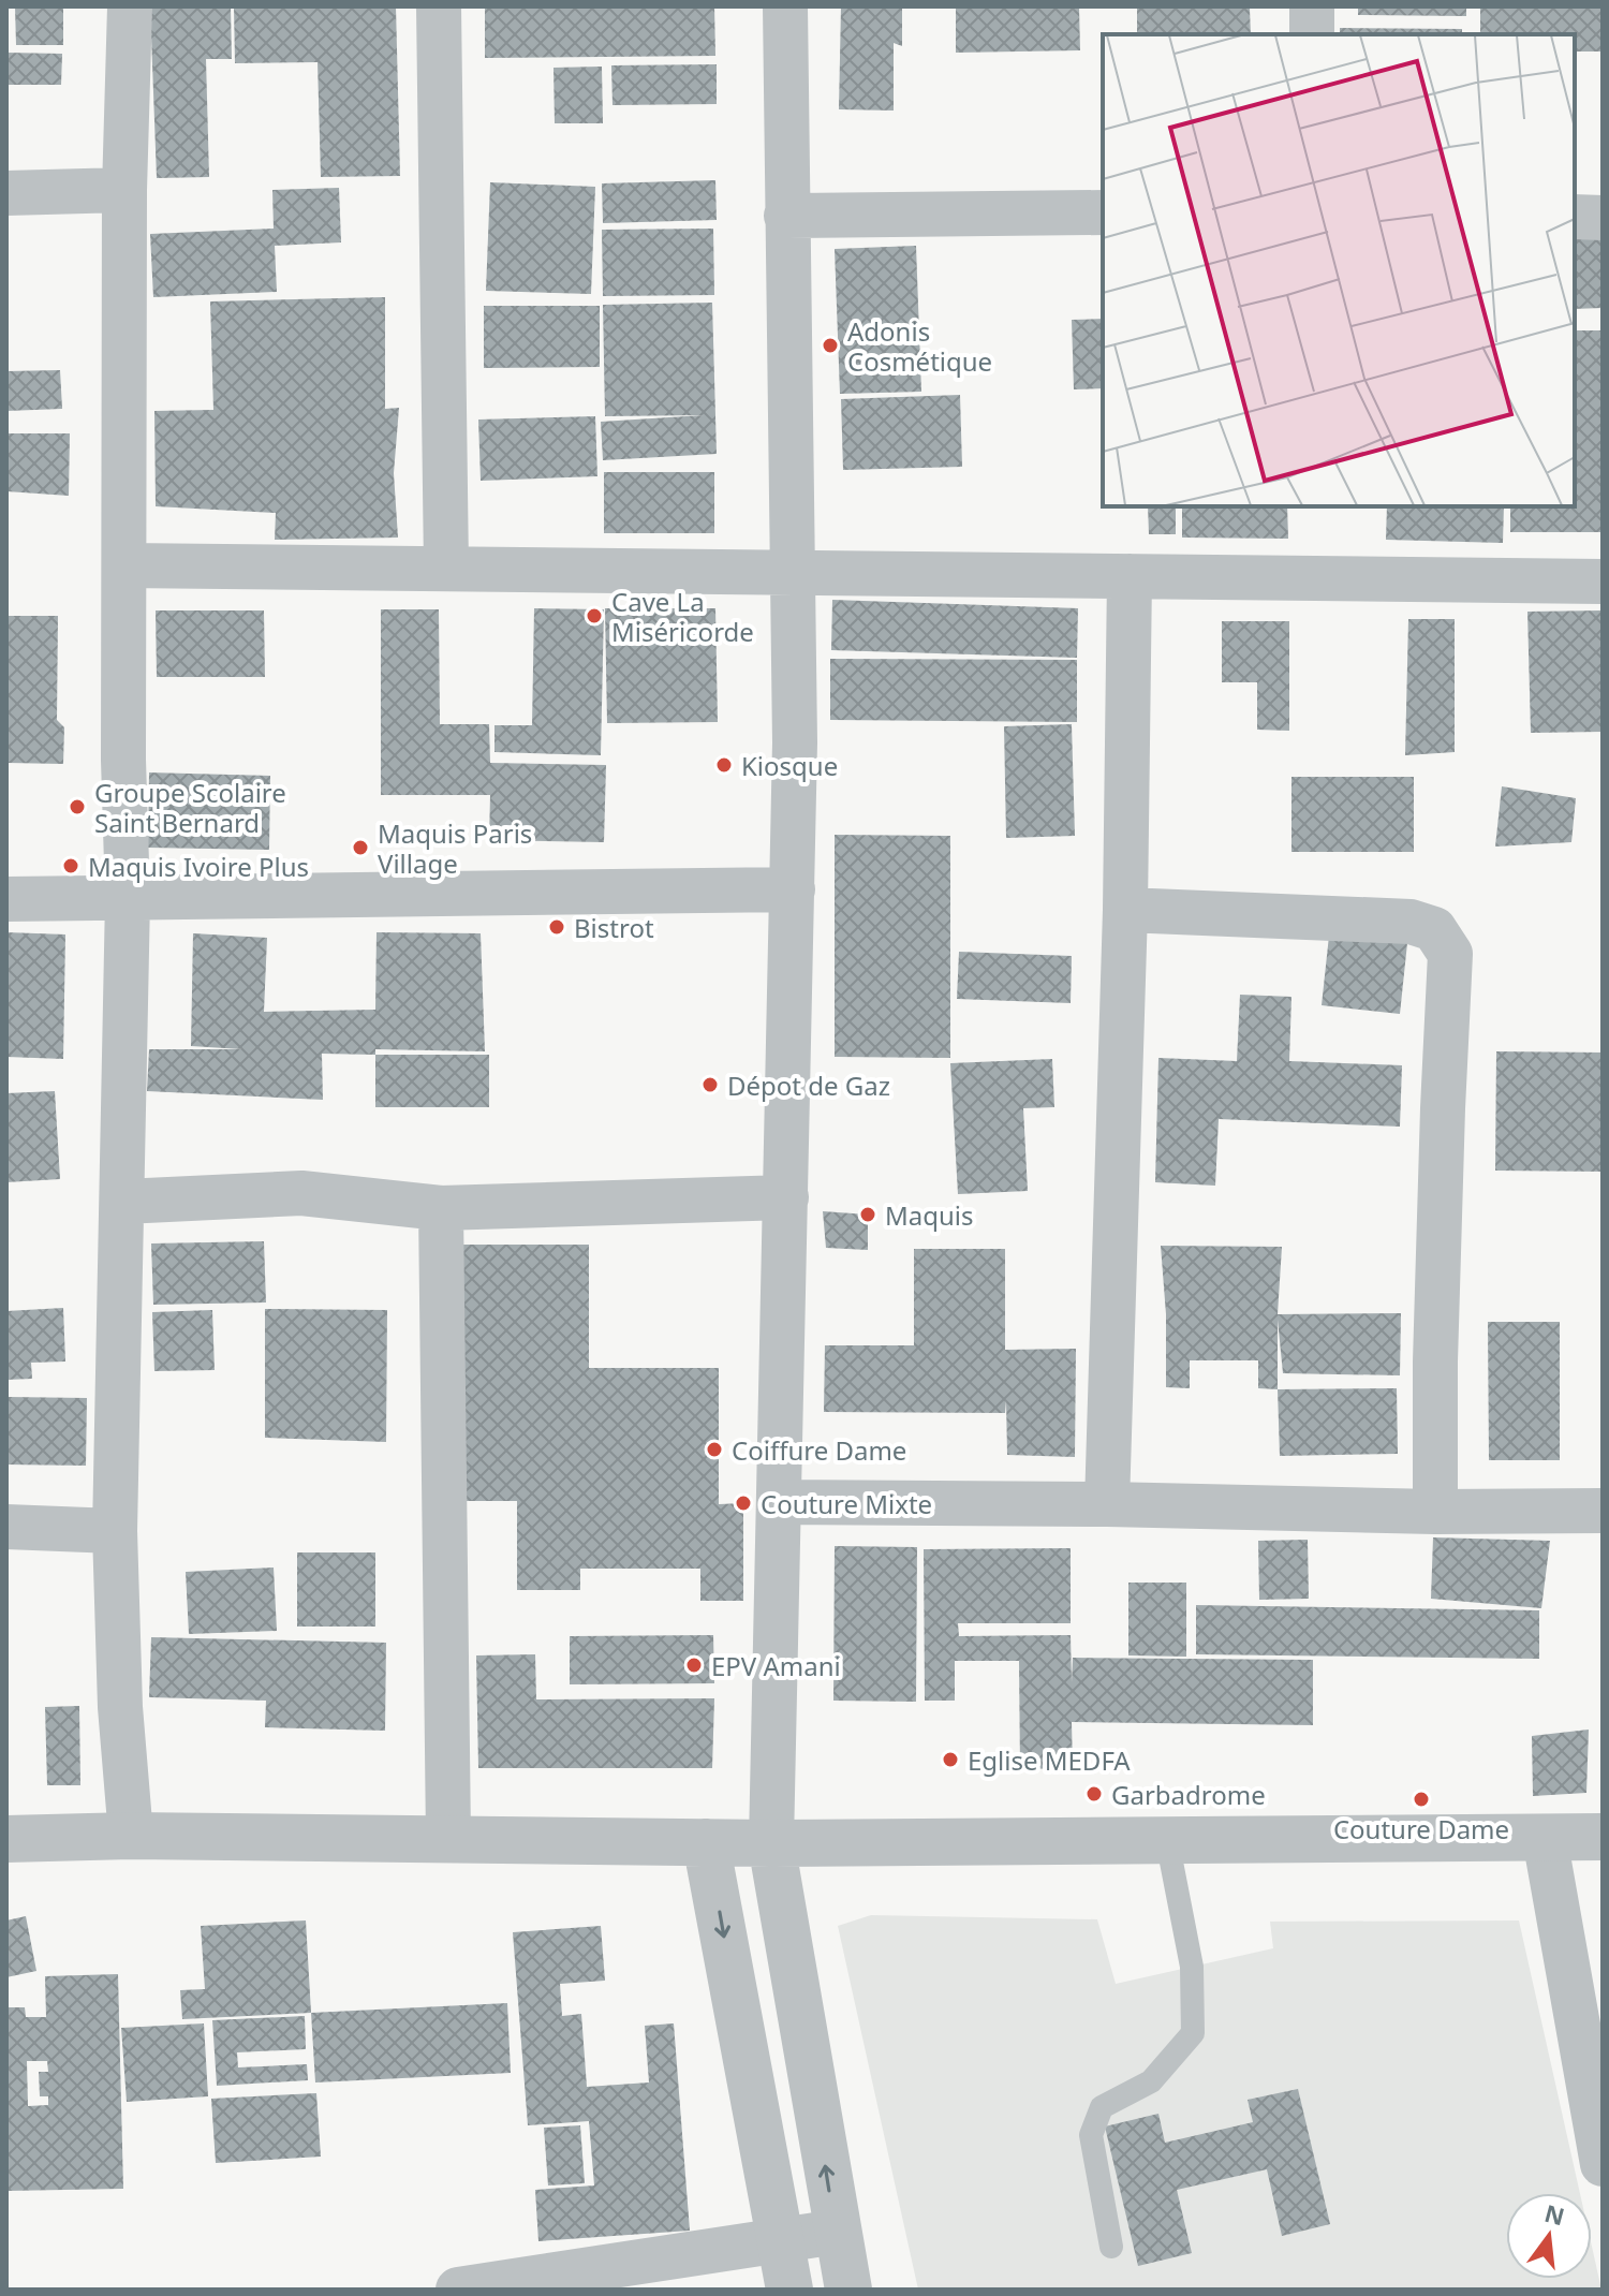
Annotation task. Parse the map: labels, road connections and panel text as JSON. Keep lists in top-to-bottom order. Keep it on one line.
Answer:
{"places":["Adonis Cosmétique","Cave La Miséricorde","Kiosque","Groupe Scolaire Saint Bernard","Maquis Paris Village","Maquis Ivoire Plus","Bistrot","Dépot de Gaz","Maquis","Coiffure Dame","Couture Mixte","EPV Amani","Eglise MEDFA","Garbadrome","Couture Dame"],"north":"top"}
